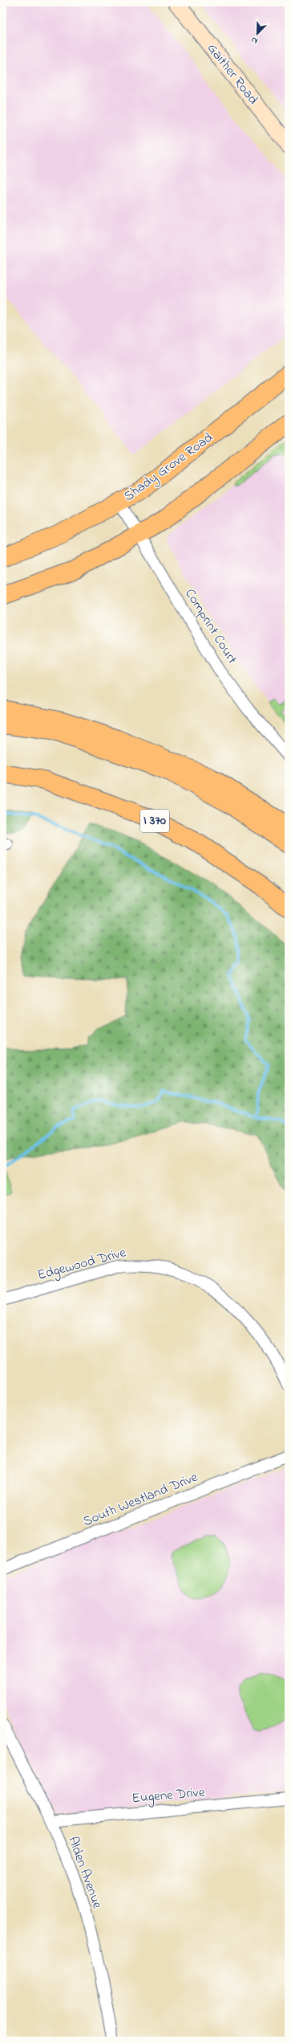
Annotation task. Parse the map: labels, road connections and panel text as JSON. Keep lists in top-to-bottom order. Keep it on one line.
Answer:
{"streets":{"main road":["Gaither Road","Shady Grove Road","I 370"],"street":["Comprint Court","Edgewood Drive","South Westland Drive","Eugene Drive","Alden Avenue"]},"crossings":[["Shady Grove Road","Comprint Court"],["Eugene Drive","Alden Avenue"]],"north":"bottom left"}
